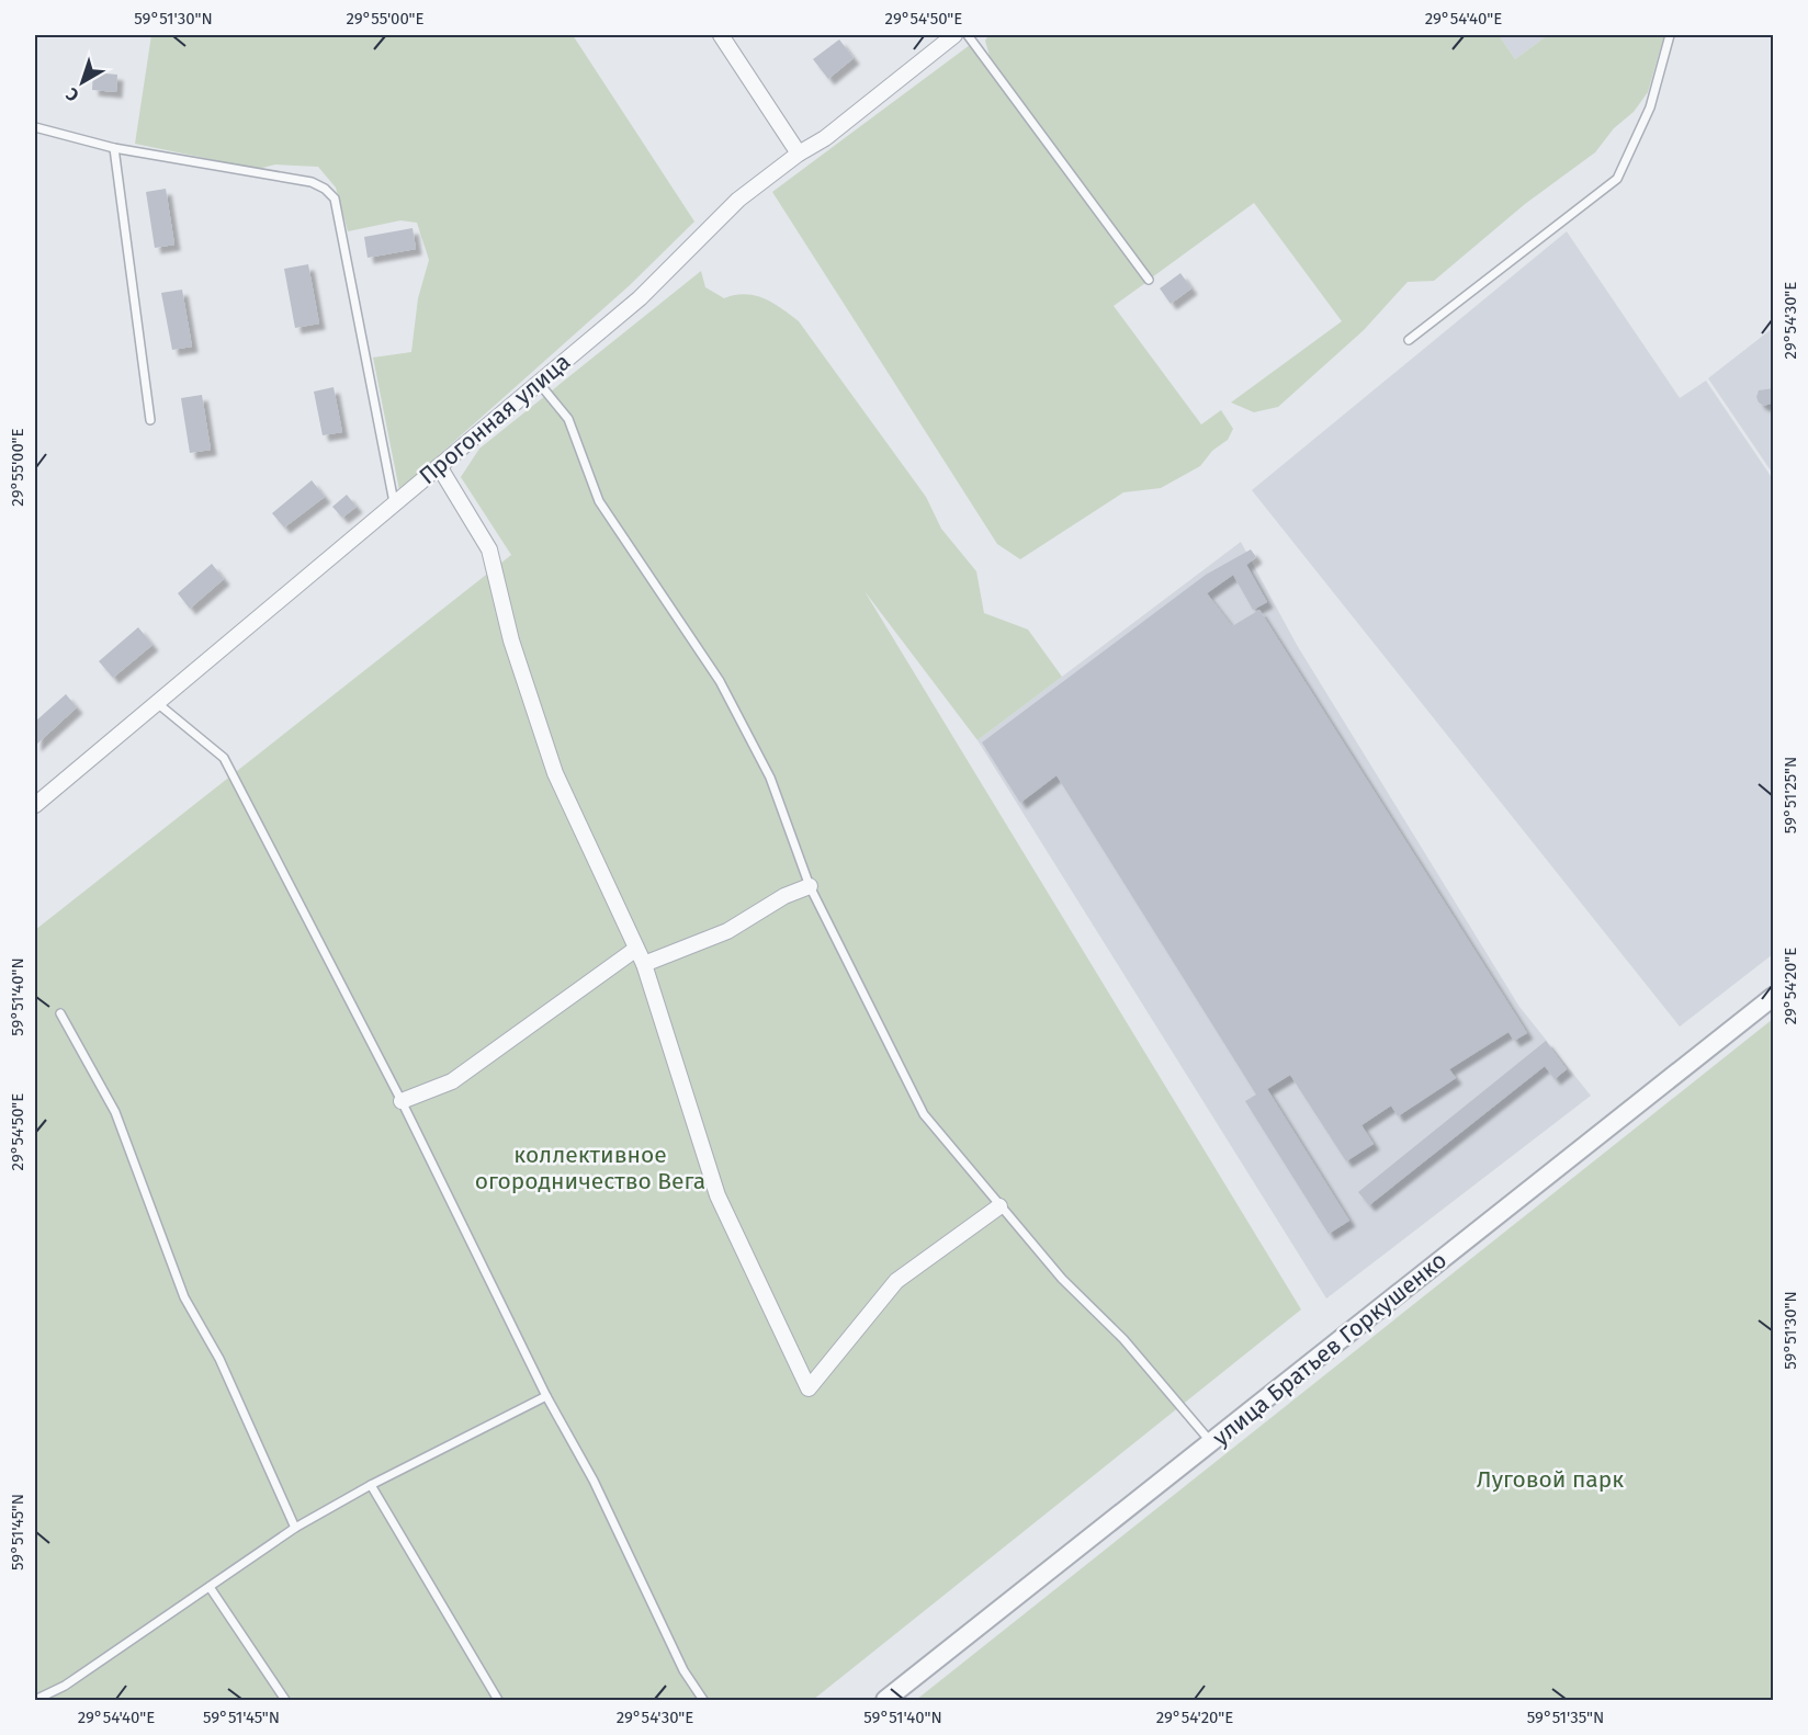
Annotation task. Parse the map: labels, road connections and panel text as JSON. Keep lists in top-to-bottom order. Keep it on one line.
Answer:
{"streets":{"street":["Прогонная улица","улица Братьев Горкушенко"]},"parks":["коллективное огородничество Вега","Луговой парк"],"north":"bottom left","coordinates":["59°51'30\"N","29°55'00\"E","29°54'50\"E","29°54'40\"E","29°54'30\"E","59°51'25\"N","29°54'20\"E","59°51'40\"N","59°51'45\"N","59°51'35\"N"]}
